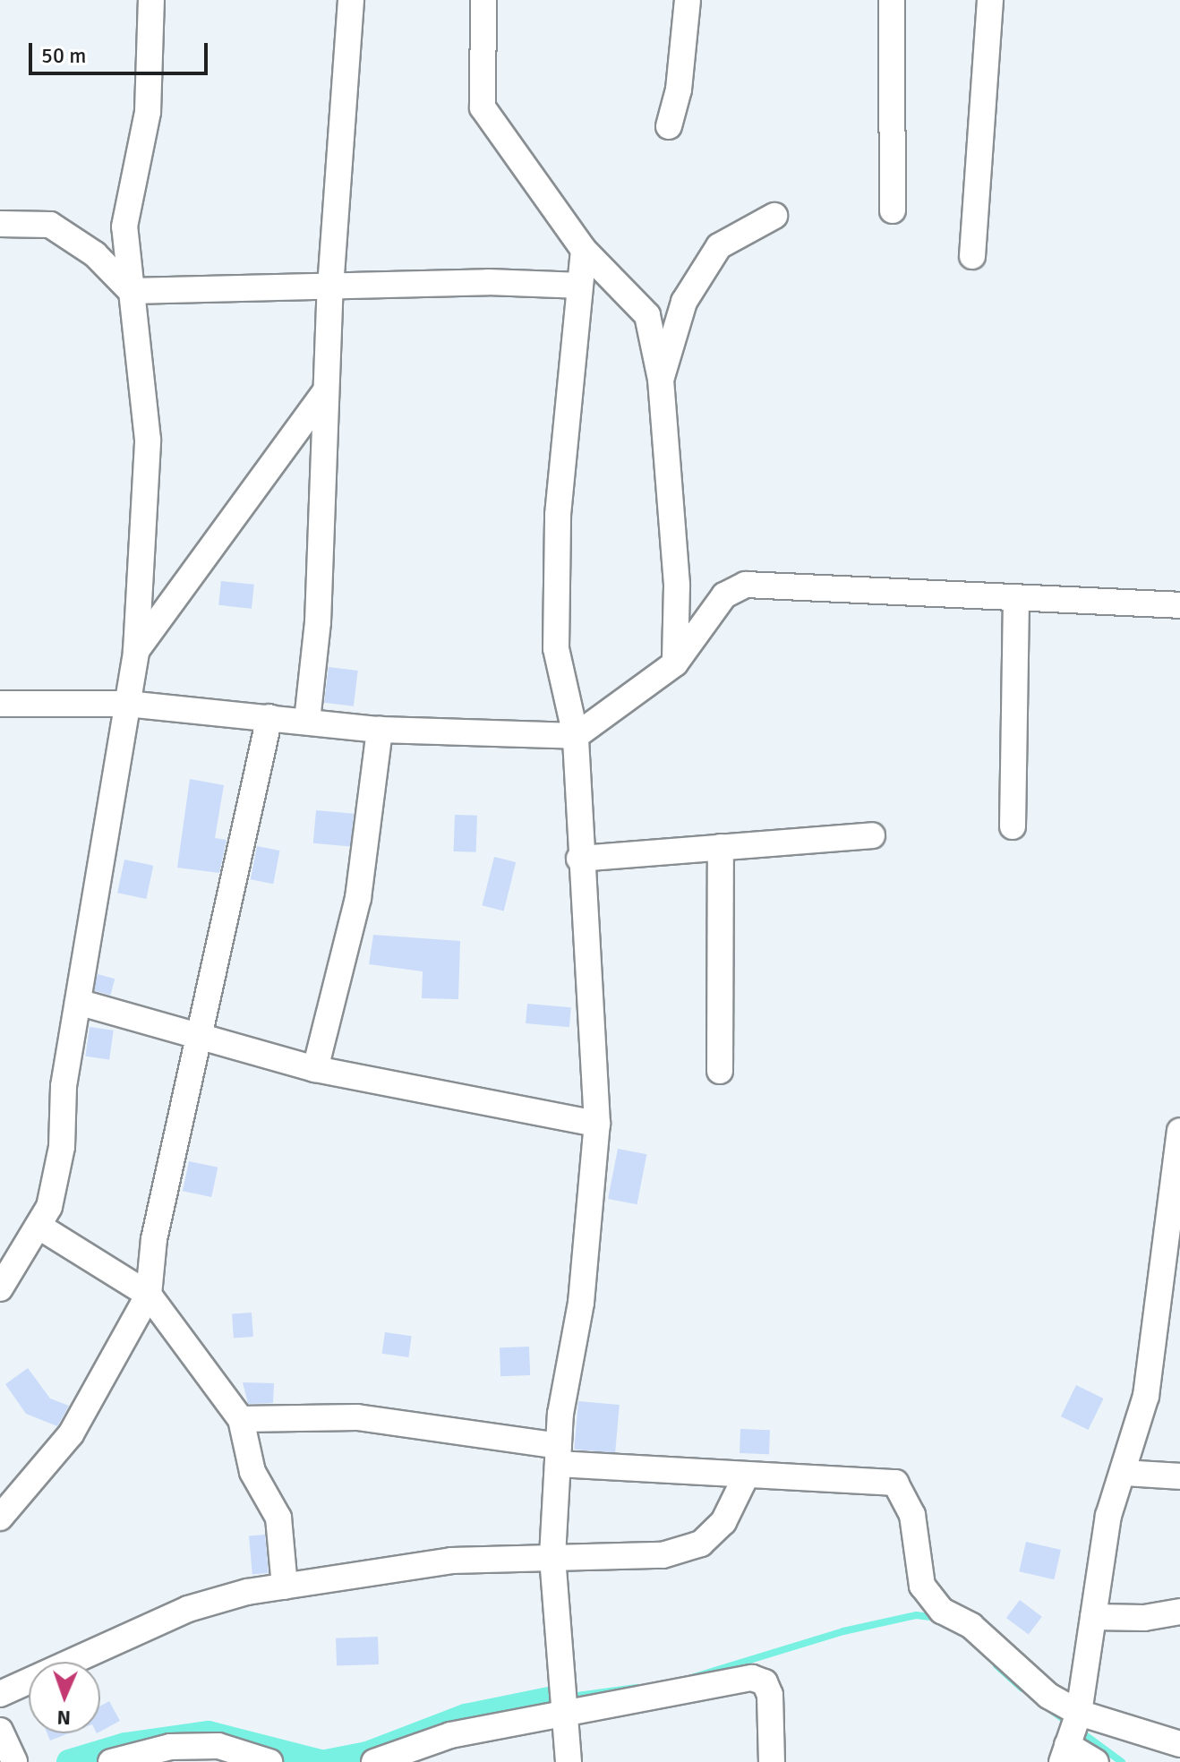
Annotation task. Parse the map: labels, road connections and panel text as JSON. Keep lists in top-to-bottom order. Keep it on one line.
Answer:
{"scale_bar":"50 m","north":"bottom"}
